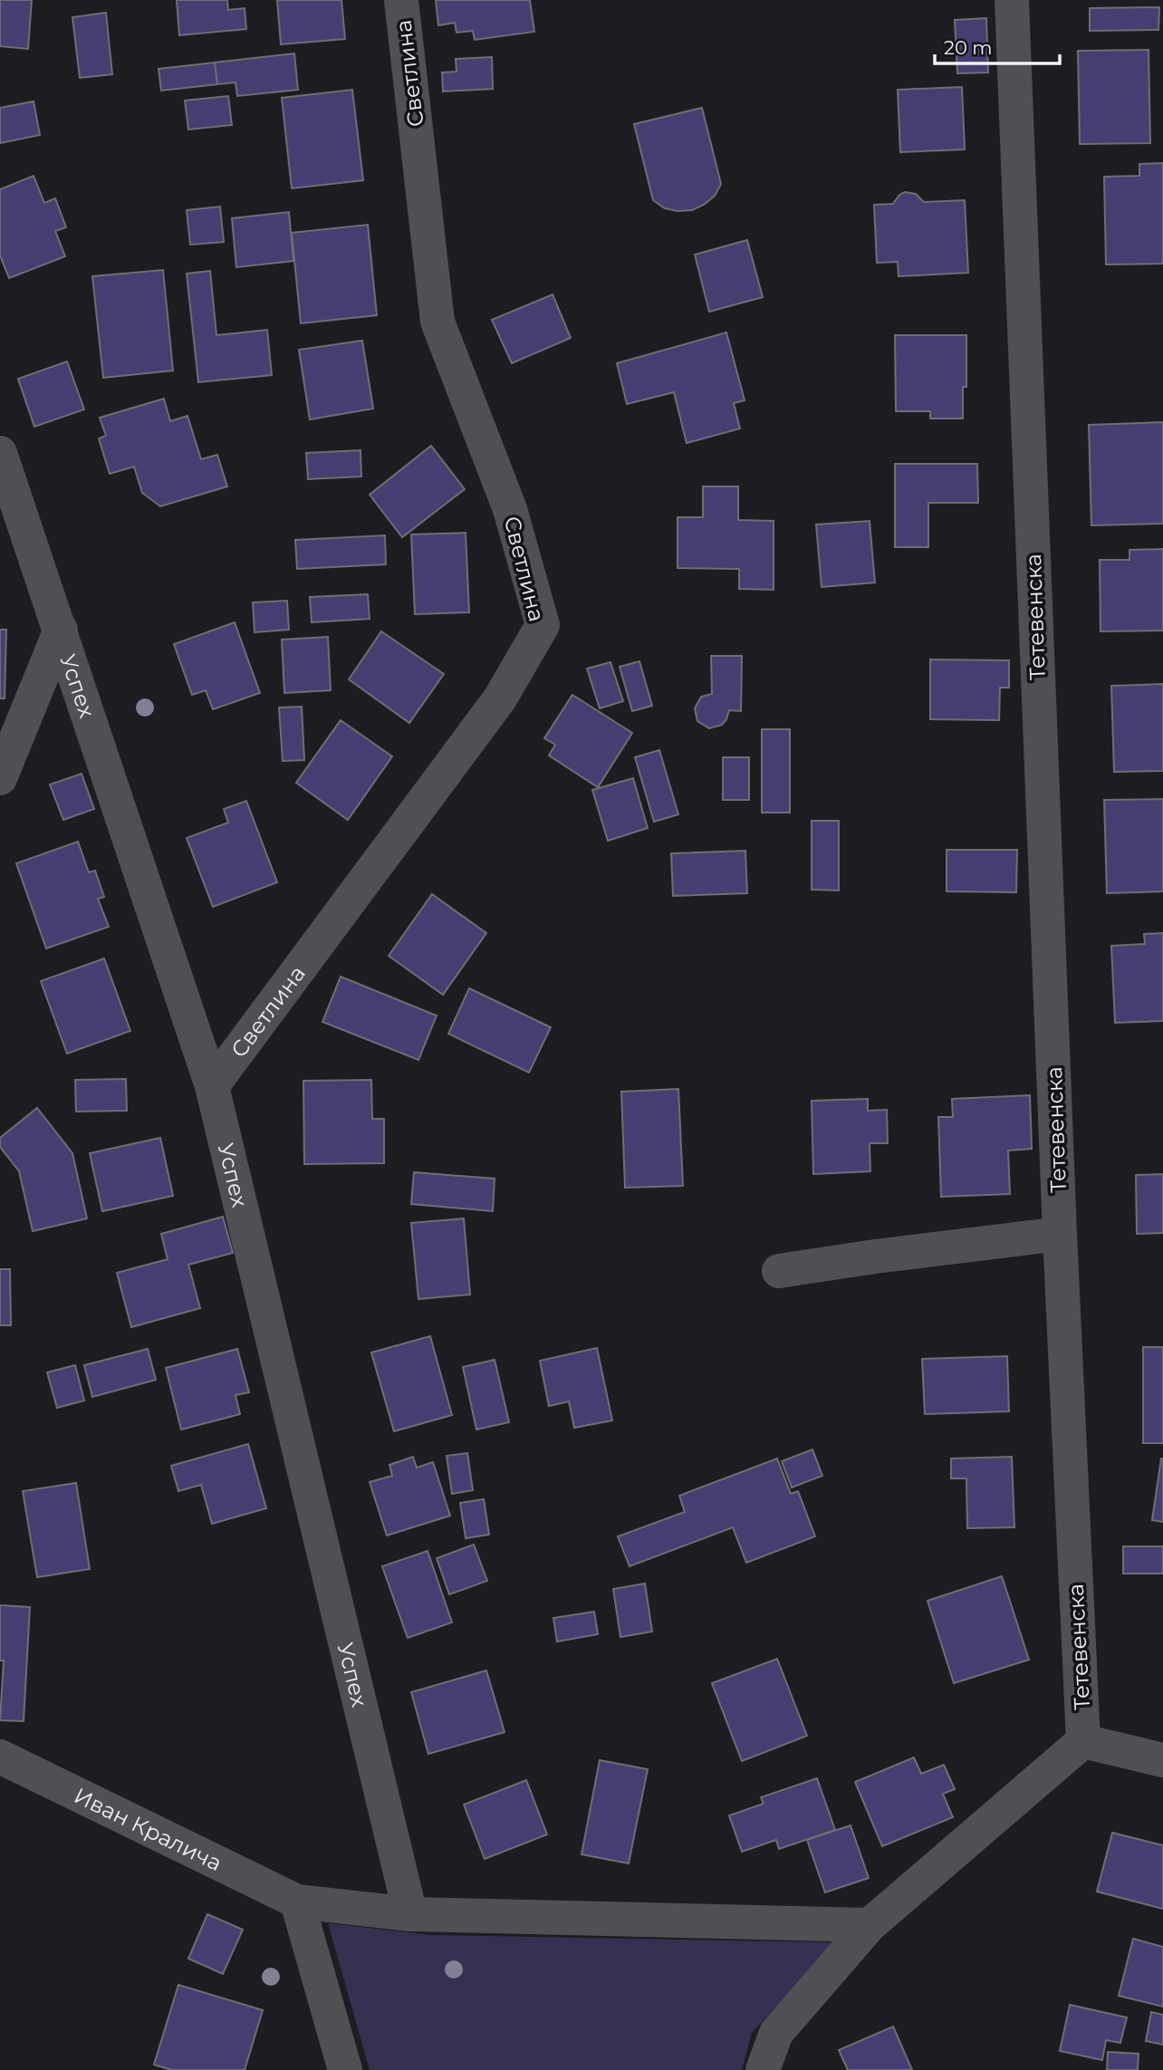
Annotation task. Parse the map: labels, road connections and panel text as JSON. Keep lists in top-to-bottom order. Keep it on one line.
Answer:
{"streets":{"street":["Светлина","Тетевенска","Успех","Иван Кралича"]},"crossings":[["Светлина","Успех"],["Тетевенска","Иван Кралича"],["Успех","Иван Кралича"]],"scale_bar":"20 m"}
